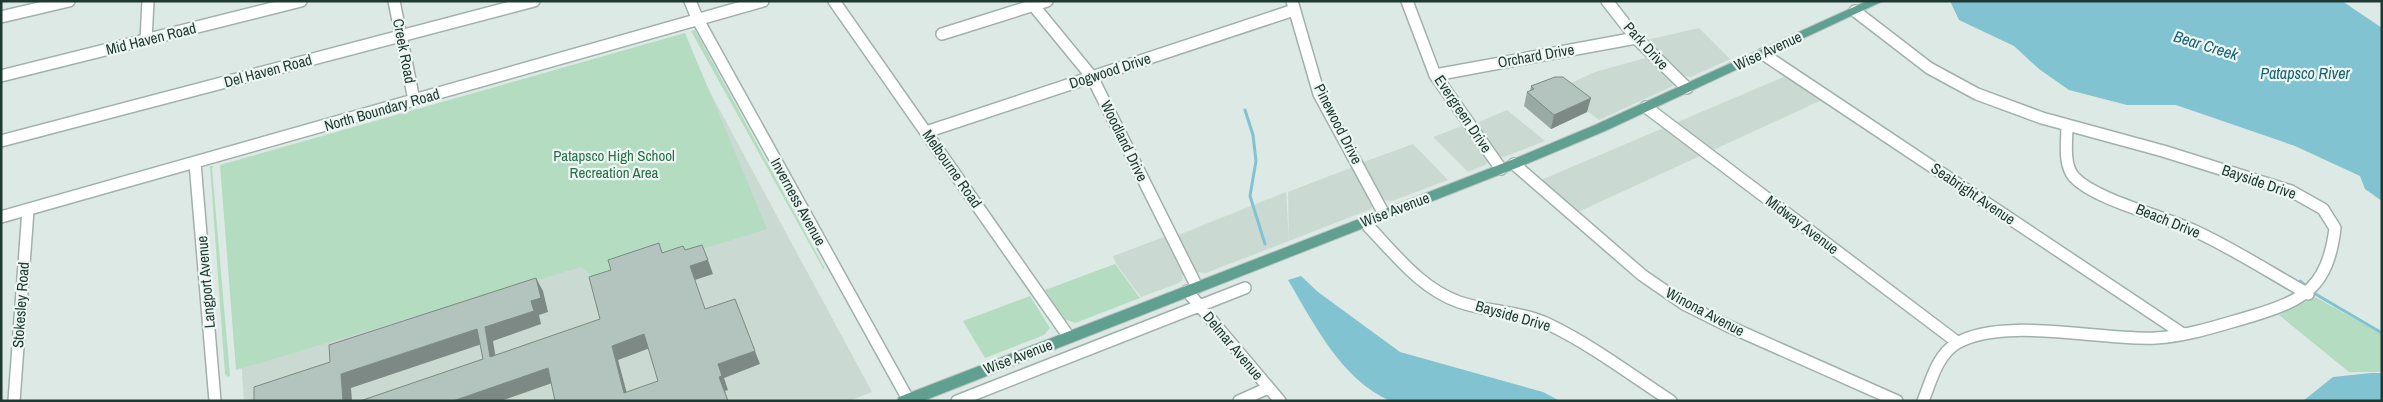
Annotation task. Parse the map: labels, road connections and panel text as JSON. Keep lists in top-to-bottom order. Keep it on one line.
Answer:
{"streets":{"main road":["Wise Avenue"],"street":["Mid Haven Road","Park Drive","Creek Road","Orchard Drive","Del Haven Road","Dogwood Drive","North Boundary Road","Evergreen Drive","Pinewood Drive","Woodland Drive","Melbourne Road","Bayside Drive","Seabright Avenue","Inverness Avenue","Beach Drive","Midway Avenue","Langport Avenue","Stokesley Road","Winona Avenue","Delmar Avenue"]},"crossings":[["Park Drive","Wise Avenue"],["Park Drive","Orchard Drive"],["Creek Road","Del Haven Road"],["Creek Road","North Boundary Road"],["Wise Avenue","Evergreen Drive"],["Wise Avenue","Pinewood Drive"],["Wise Avenue","Woodland Drive"],["Wise Avenue","Melbourne Road"],["Wise Avenue","Bayside Drive"],["Wise Avenue","Seabright Avenue"],["Wise Avenue","Inverness Avenue"],["Wise Avenue","Midway Avenue"],["Wise Avenue","Winona Avenue"],["Wise Avenue","Delmar Avenue"],["Orchard Drive","Evergreen Drive"],["Dogwood Drive","Pinewood Drive"],["Dogwood Drive","Woodland Drive"],["Dogwood Drive","Melbourne Road"],["North Boundary Road","Inverness Avenue"],["North Boundary Road","Langport Avenue"],["North Boundary Road","Stokesley Road"],["Woodland Drive","Delmar Avenue"],["Bayside Drive","Seabright Avenue"],["Bayside Drive","Beach Drive"],["Bayside Drive","Midway Avenue"]],"water":["Bear Creek","Patapsco River"],"parks":["Patapsco High School Recreation Area"]}
